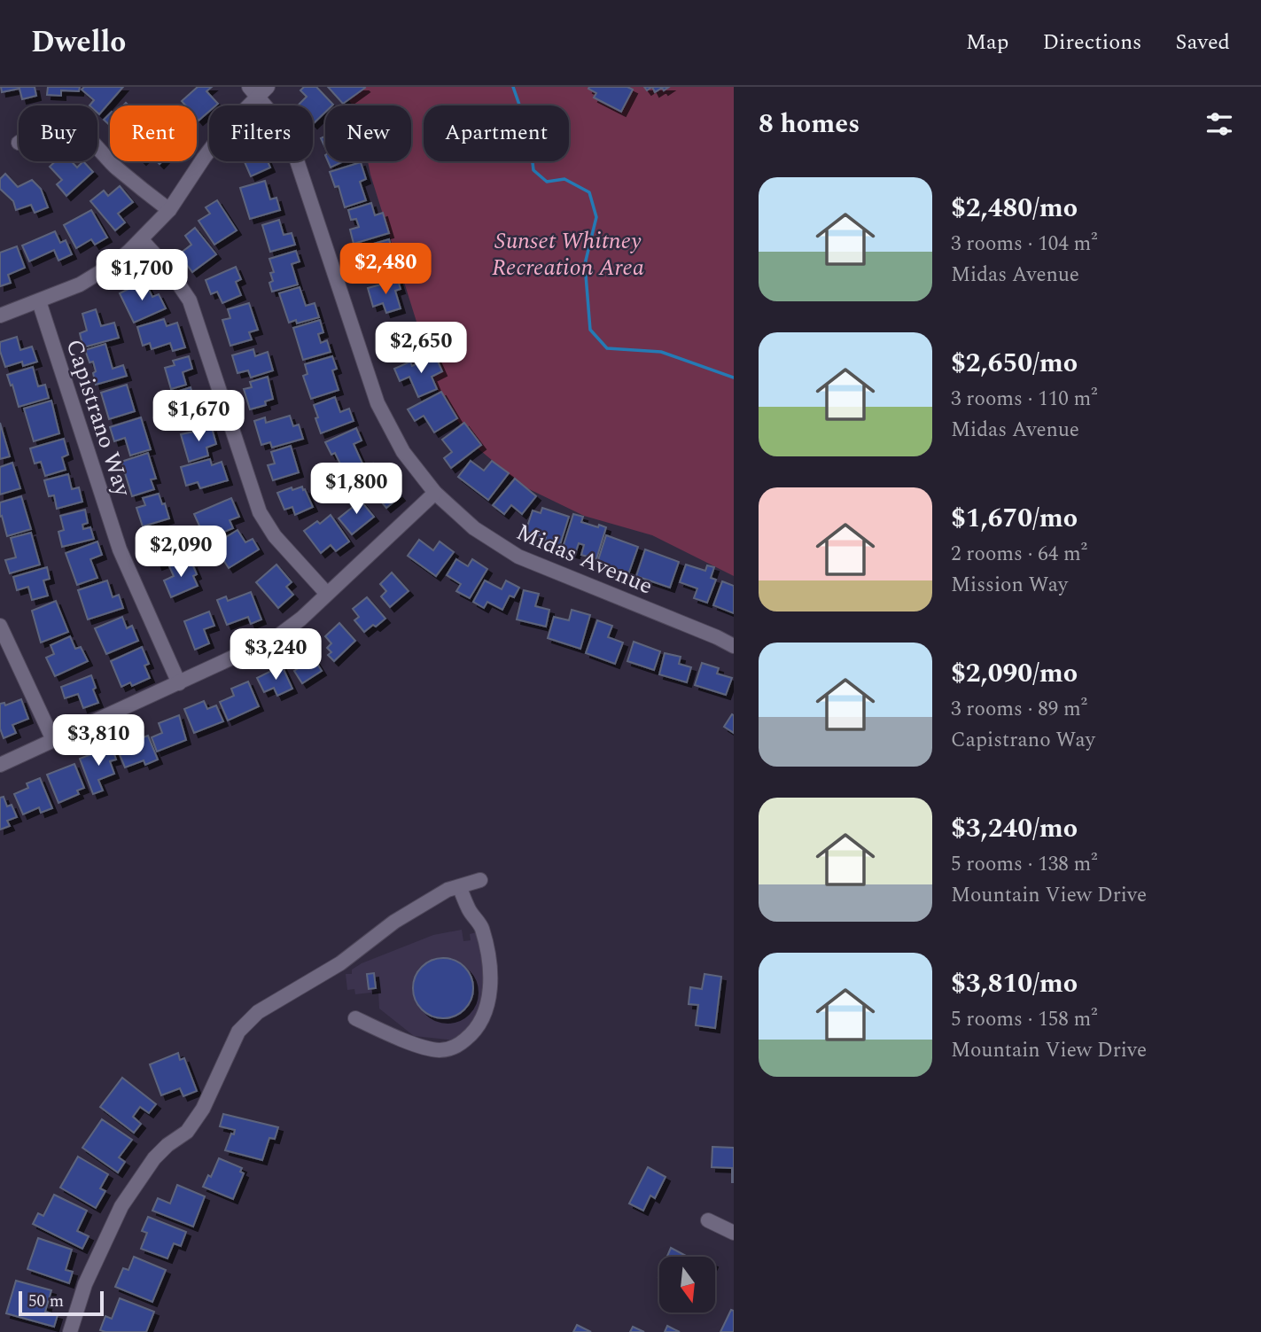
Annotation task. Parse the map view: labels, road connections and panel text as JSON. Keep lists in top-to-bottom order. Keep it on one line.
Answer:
{"streets":{"street":["Capistrano Way","Midas Avenue"]},"parks":["Sunset Whitney Recreation Area"],"scale_bar":"50 m","north":"bottom","page":{"header":"Dwello","nav":["Map","Directions","Saved"],"heading":"8 homes","chip":["Buy","Rent","Filters","New","Apartment"],"list":[{"name":"$2,480/mo","note":"3 rooms · 104 m² · Midas Avenue"},{"name":"$2,650/mo","note":"3 rooms · 110 m² · Midas Avenue"},{"name":"$1,670/mo","note":"2 rooms · 64 m² · Mission Way"},{"name":"$2,090/mo","note":"3 rooms · 89 m² · Capistrano Way"},{"name":"$3,240/mo","note":"5 rooms · 138 m² · Mountain View Drive"},{"name":"$3,810/mo","note":"5 rooms · 158 m² · Mountain View Drive"}],"price":["$2,480","$1,700","$2,650","$1,670","$1,800","$2,090","$3,240","$3,810"],"scale":"50 m"}}
